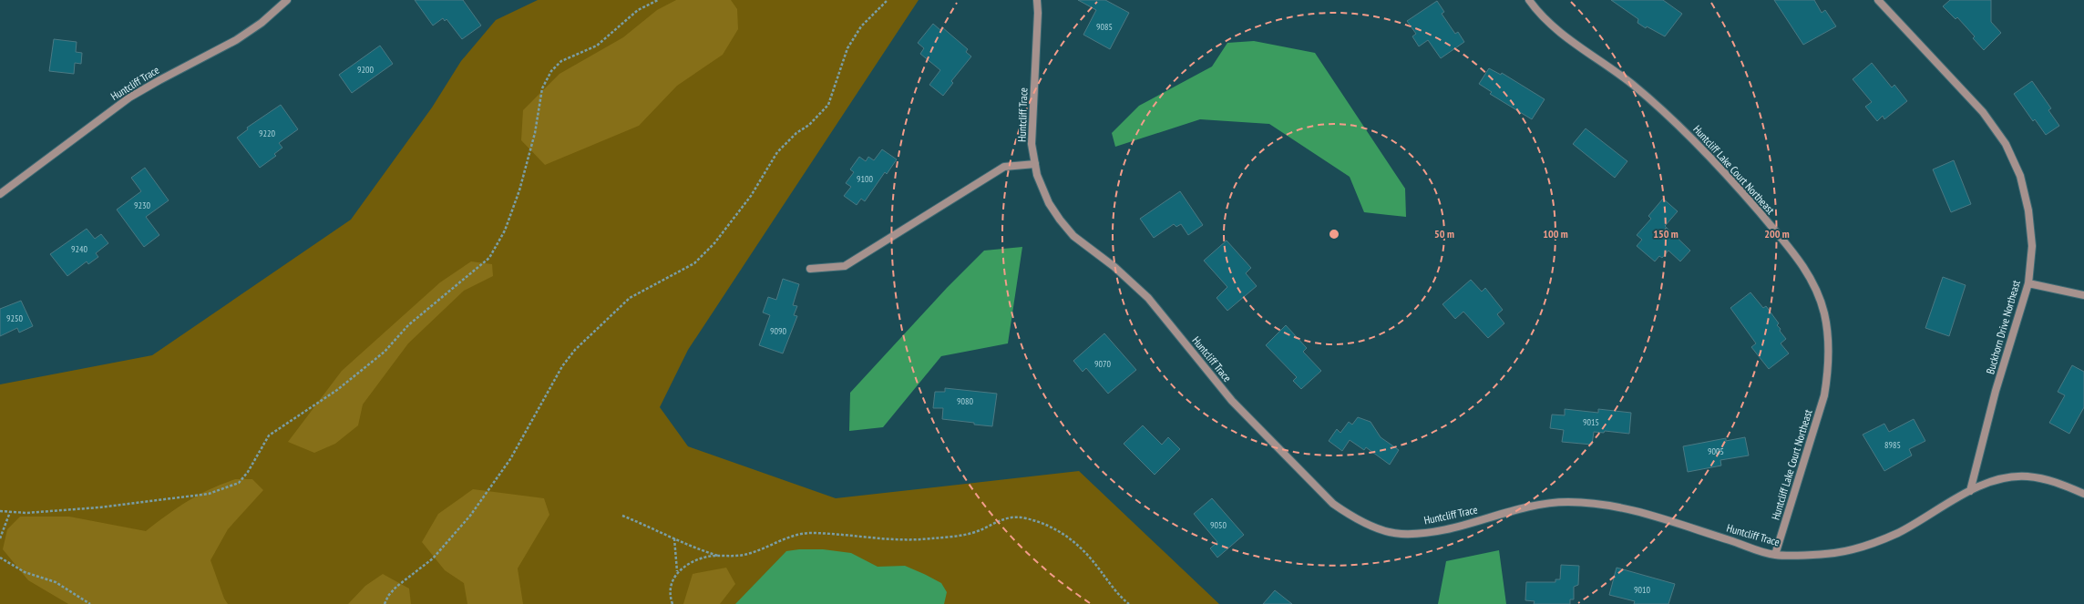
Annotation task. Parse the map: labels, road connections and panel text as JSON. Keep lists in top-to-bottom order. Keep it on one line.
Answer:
{"streets":{"street":["Huntcliff Trace","Huntcliff Lake Court Northeast","Buckhorn Drive Northeast"]},"crossings":[["Huntcliff Trace","Huntcliff Lake Court Northeast"],["Huntcliff Trace","Buckhorn Drive Northeast"]],"house_numbers":["9085","9200","9220","9100","9230","9240","9250","9090","9070","9080","9015","8985","9005","9050","9010"],"rings":["50 m","100 m","150 m","200 m"]}
